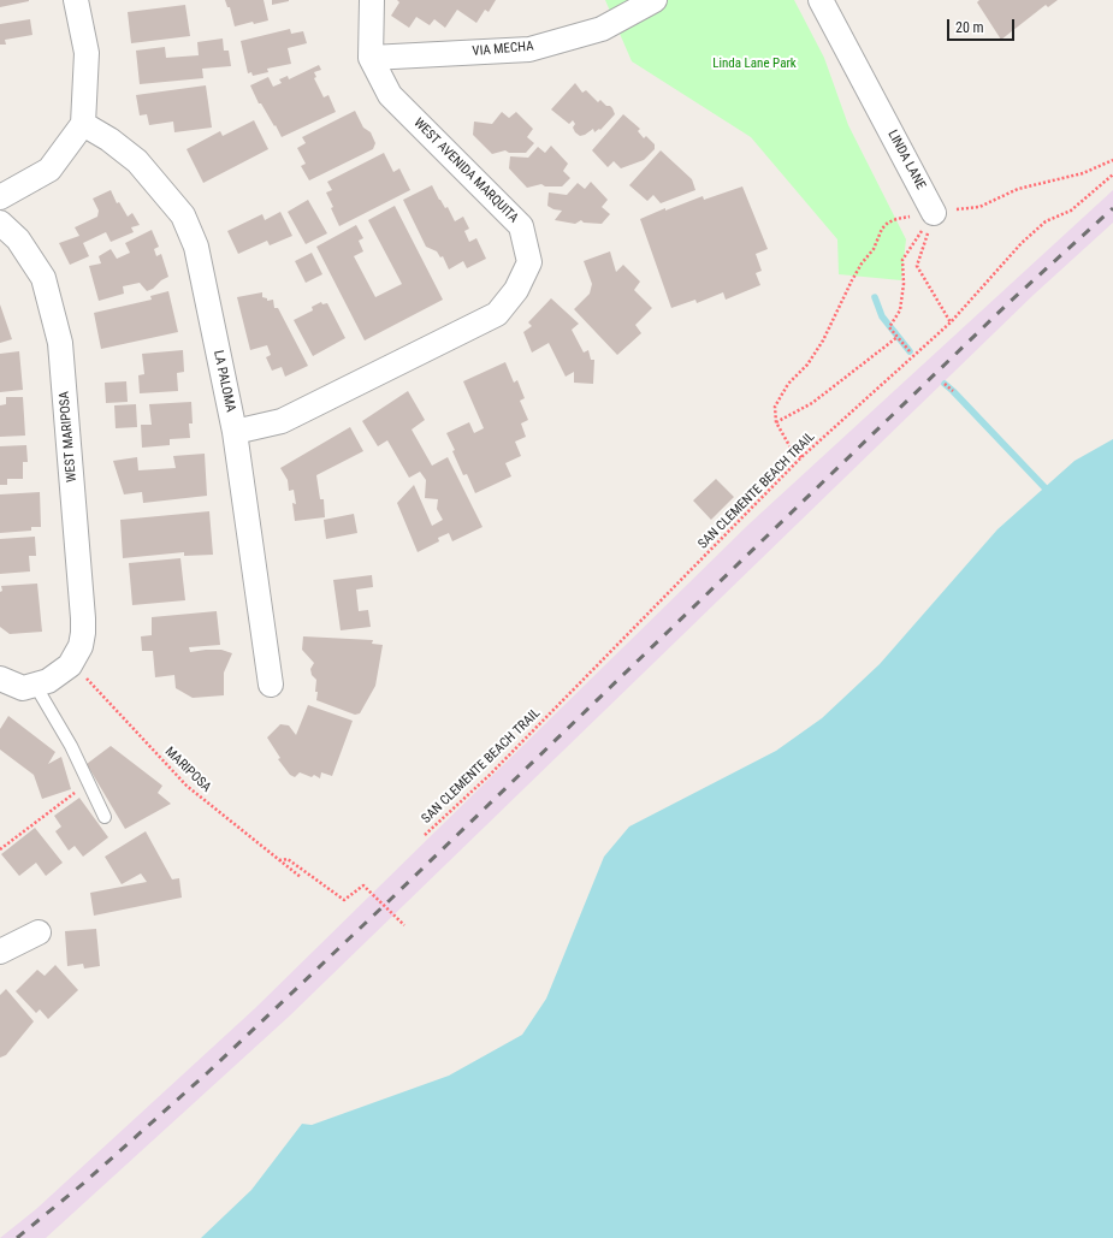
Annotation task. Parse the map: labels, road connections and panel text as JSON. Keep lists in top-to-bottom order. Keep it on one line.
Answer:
{"streets":{"street":["VIA MECHA","LINDA LANE","WEST AVENIDA MARQUITA","LA PALOMA","WEST MARIPOSA"],"path":["SAN CLEMENTE BEACH TRAIL","MARIPOSA"]},"crossings":[["VIA MECHA","WEST AVENIDA MARQUITA"],["WEST AVENIDA MARQUITA","LA PALOMA"],["WEST MARIPOSA","MARIPOSA"]],"parks":["Linda Lane Park"],"scale_bar":"20 m"}
